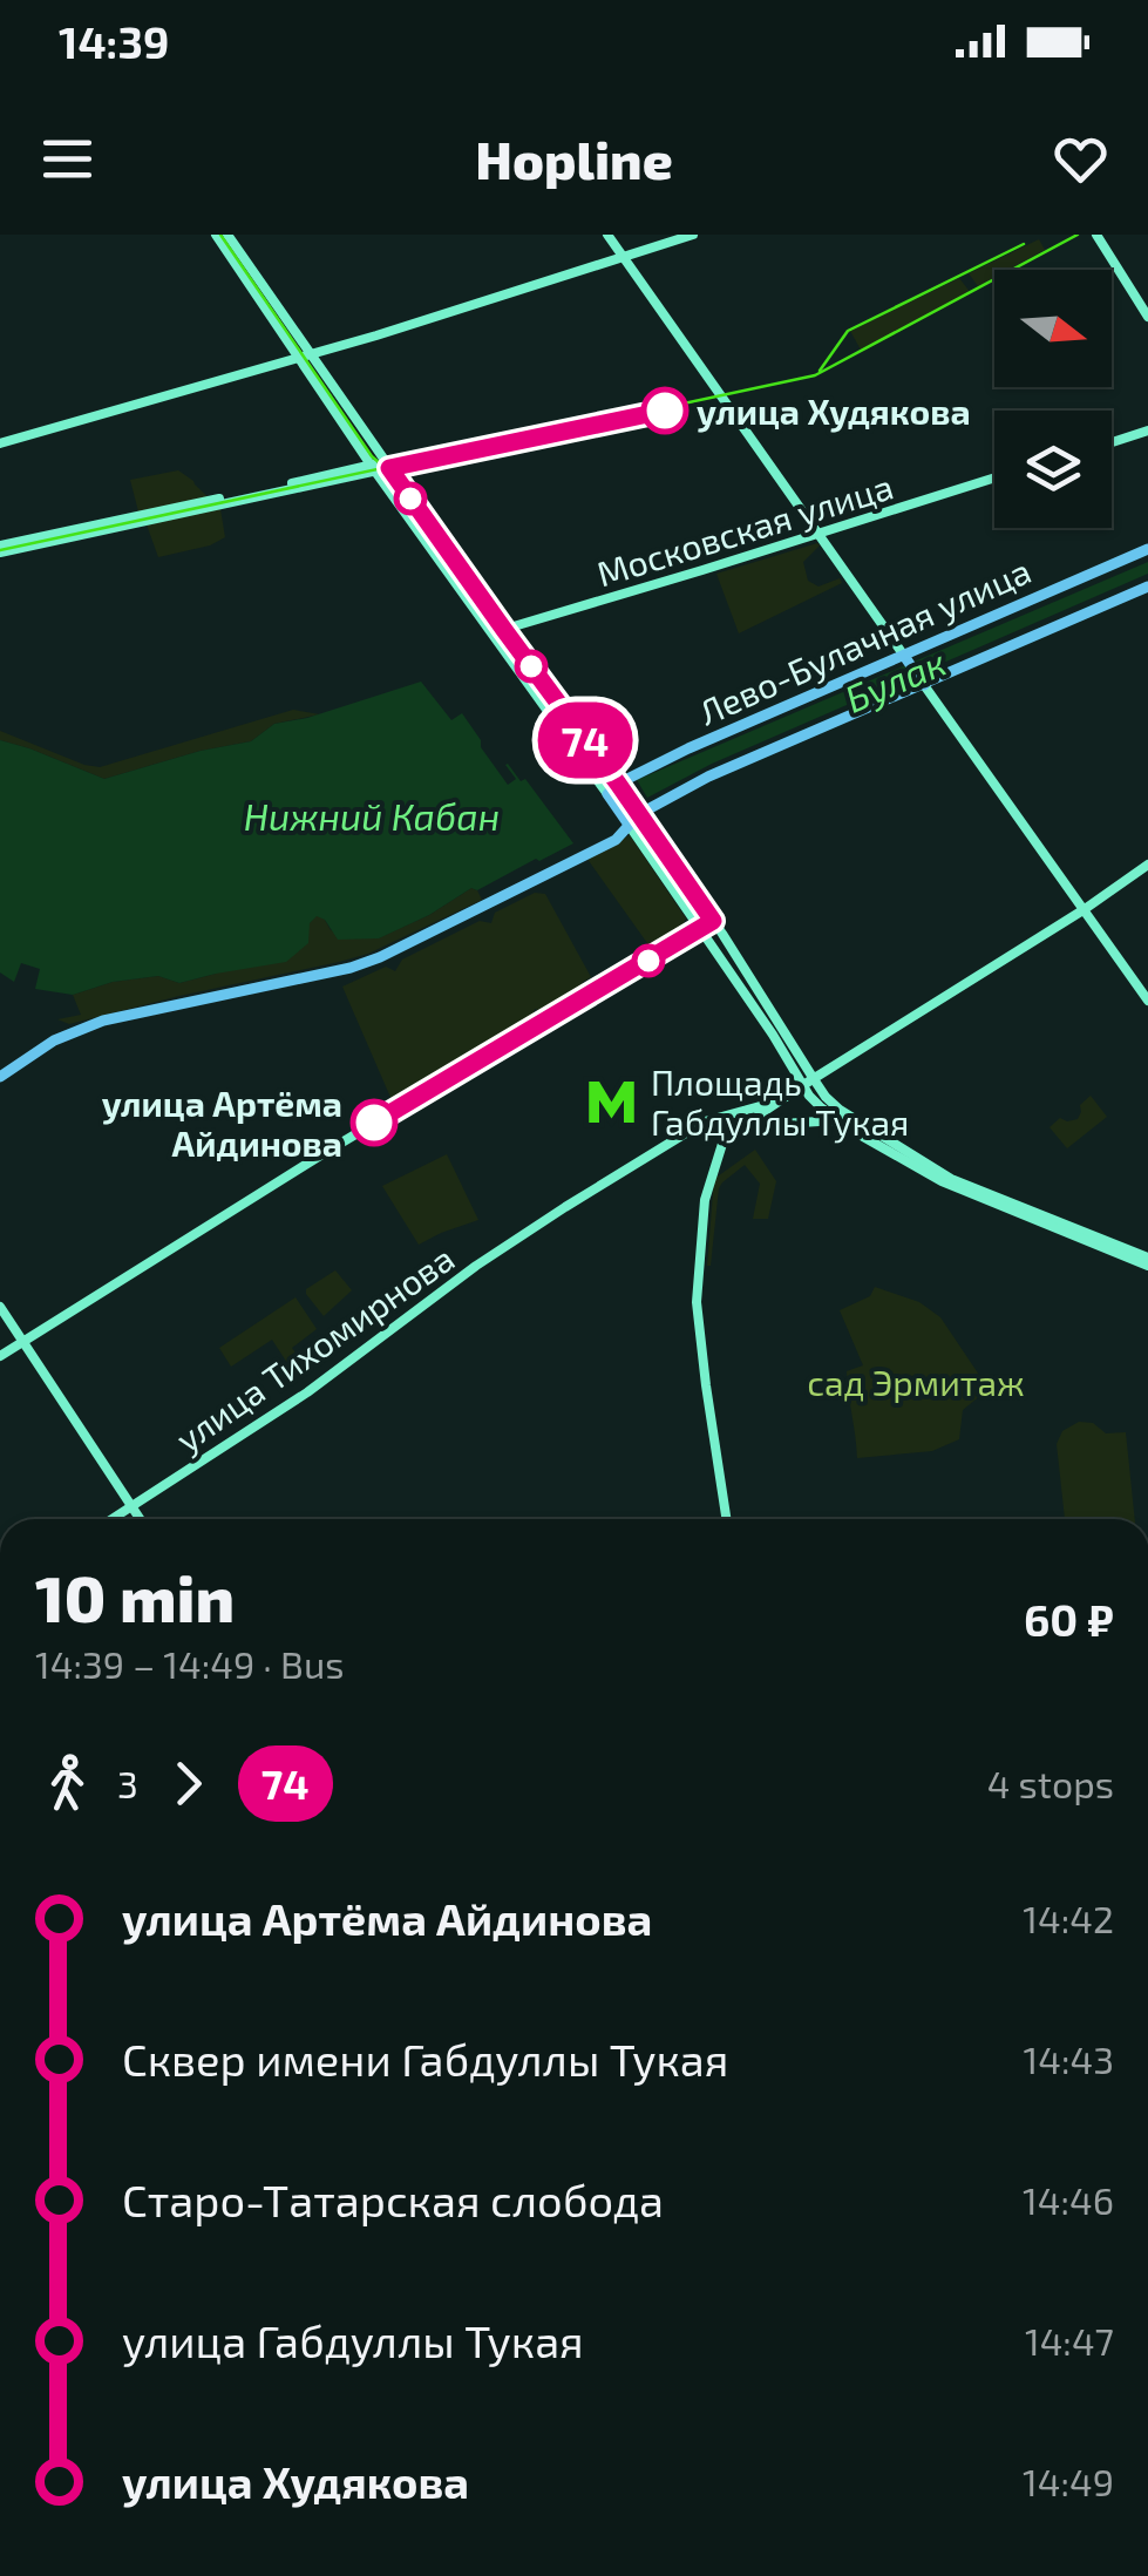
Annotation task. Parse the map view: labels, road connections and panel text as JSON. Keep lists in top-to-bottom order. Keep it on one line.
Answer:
{"streets":{"main road":["Московская улица","Лево-Булачная улица","улица Тихомирнова"]},"water":["Булак","Нижний Кабан"],"parks":["сад Эрмитаж"],"places":{"other":["улица Худякова","улица Артёма Айдинова"],"metro station":["Площадь Габдуллы Тукая"]},"lines":["bus line 74"],"north":"right","page":{"status":"14:39","header":"Hopline","on_map":"74","heading":["10 min","14:39 – 14:49 · Bus","60 ₽"],"legs":["3","74","4 stops"],"list":[{"name":"улица Артёма Айдинова","value":"14:42"},{"name":"Сквер имени Габдуллы Тукая","value":"14:43"},{"name":"Старо-Татарская слобода","value":"14:46"},{"name":"улица Габдуллы Тукая","value":"14:47"},{"name":"улица Худякова","value":"14:49"}]}}
